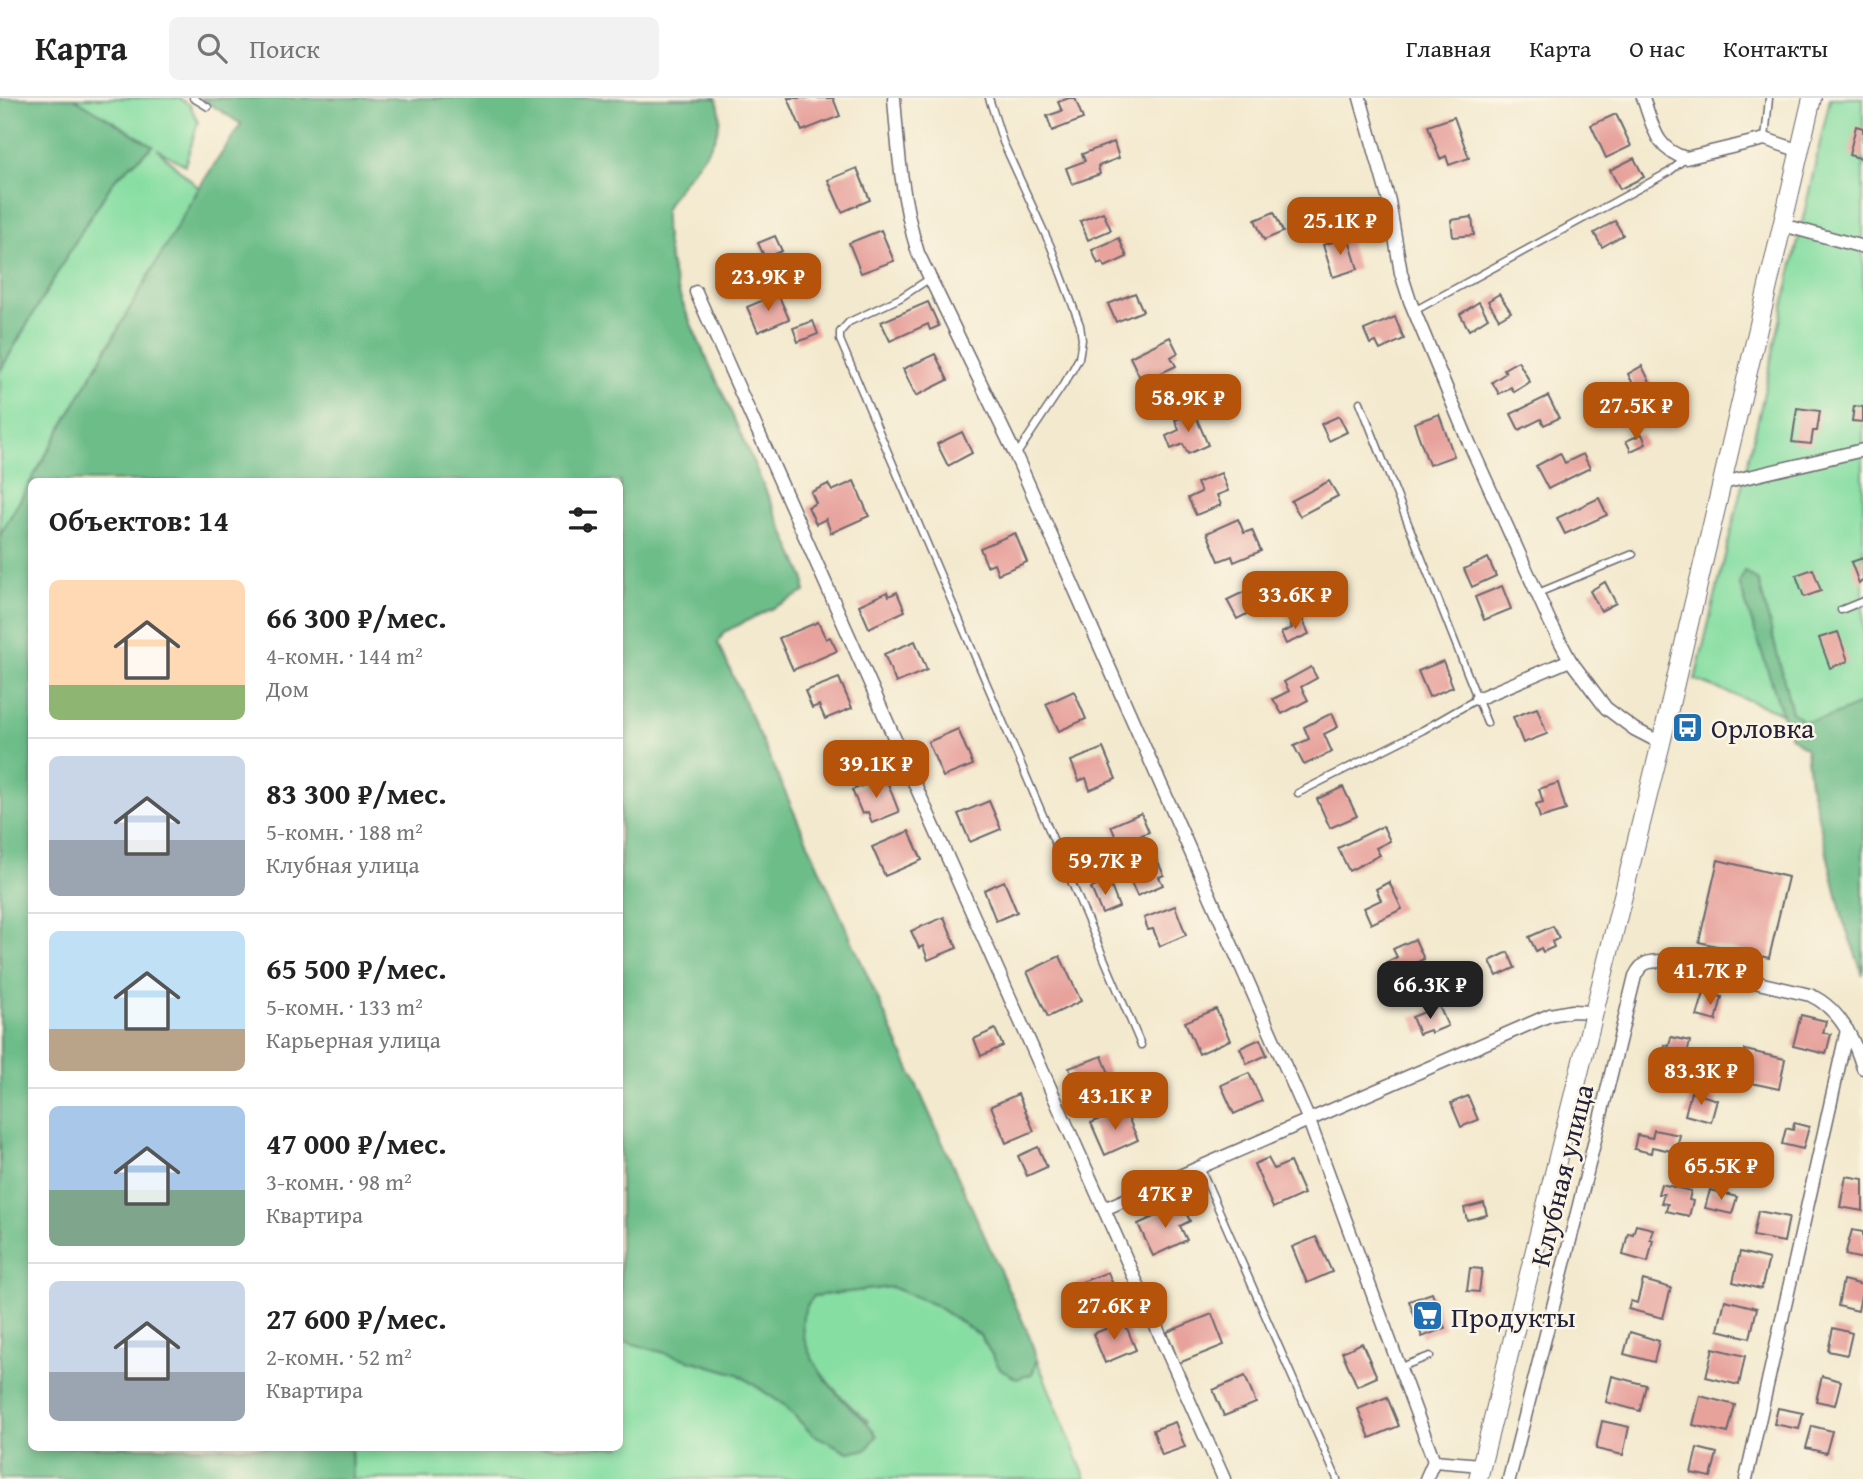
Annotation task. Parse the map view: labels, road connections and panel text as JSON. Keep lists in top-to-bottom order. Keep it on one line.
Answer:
{"streets":{"street":["Клубная улица"]},"places":{"bus stop":["Орловка"],"supermarket":["Продукты"]},"page":{"header":"Карта","search":"Поиск","nav":["Главная","Карта","О нас","Контакты"],"price":["25.1K ₽","23.9K ₽","58.9K ₽","27.5K ₽","33.6K ₽","39.1K ₽","59.7K ₽","41.7K ₽","66.3K ₽","83.3K ₽","43.1K ₽","65.5K ₽","47K ₽","27.6K ₽"],"heading":"Объектов: 14","list":[{"name":"66 300 ₽/мес.","note":"4-комн. · 144 m² · Дом"},{"name":"83 300 ₽/мес.","note":"5-комн. · 188 m² · Клубная улица"},{"name":"65 500 ₽/мес.","note":"5-комн. · 133 m² · Карьерная улица"},{"name":"47 000 ₽/мес.","note":"3-комн. · 98 m² · Квартира"},{"name":"27 600 ₽/мес.","note":"2-комн. · 52 m² · Квартира"}]}}
